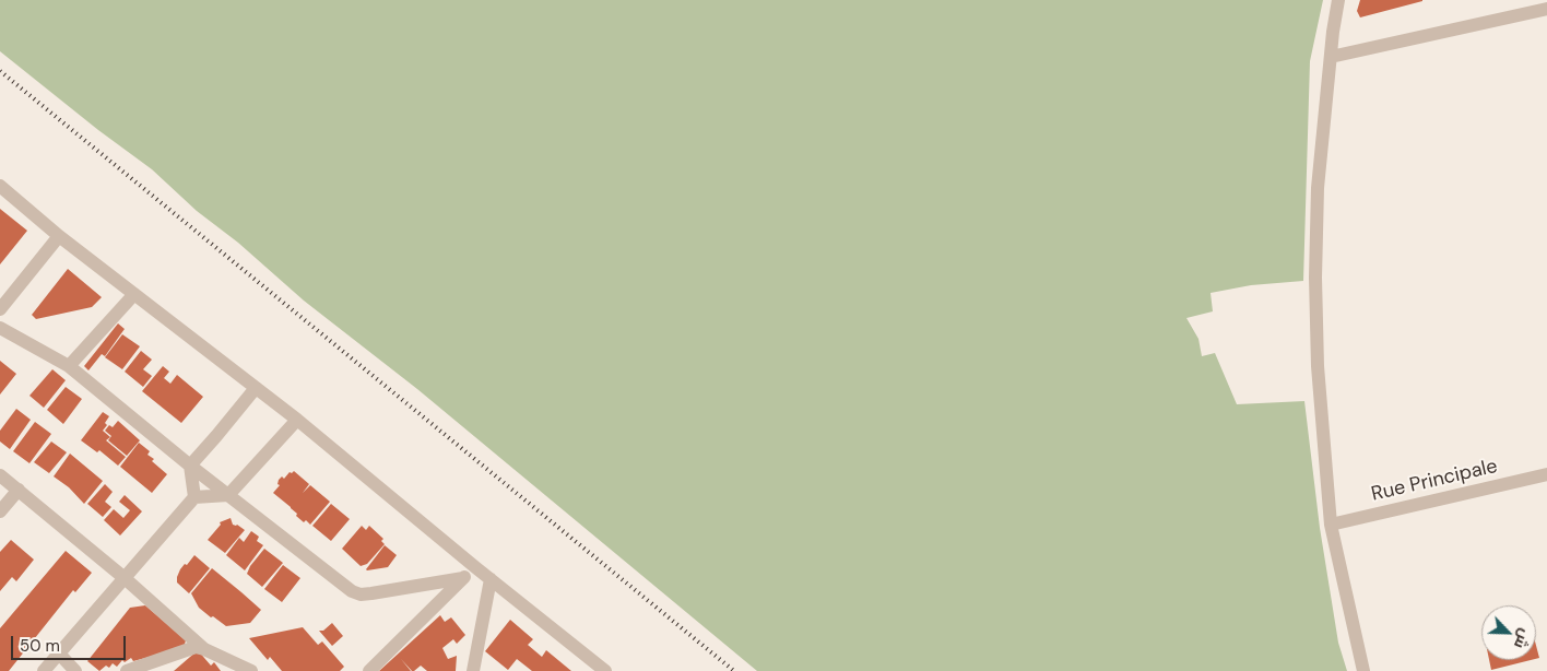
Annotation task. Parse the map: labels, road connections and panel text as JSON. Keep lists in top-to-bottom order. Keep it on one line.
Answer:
{"streets":{"street":["Rue Principale"]},"scale_bar":"50 m","north":"bottom right"}
